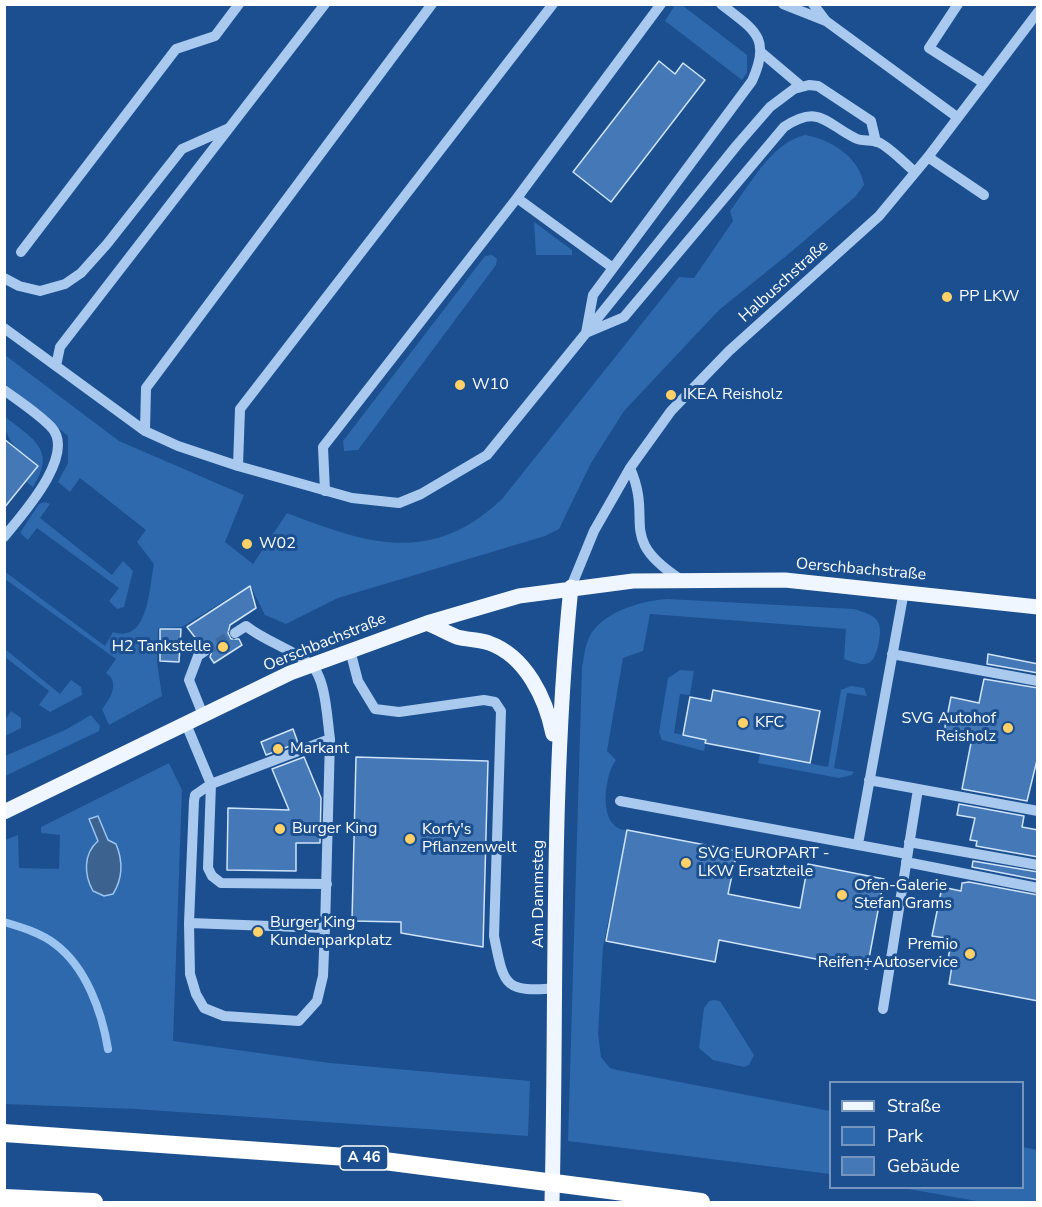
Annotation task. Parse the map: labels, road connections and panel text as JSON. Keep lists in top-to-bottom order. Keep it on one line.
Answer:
{"streets":{"highway":["A 46"],"main road":["Oerschbachstraße","Am Dammsteg"],"street":["Halbuschstraße"]},"crossings":[["Halbuschstraße","Oerschbachstraße"],["Halbuschstraße","Am Dammsteg"],["Oerschbachstraße","Am Dammsteg"]],"places":["PP LKW","W10","IKEA Reisholz","W02","H2 Tankstelle","KFC","SVG Autohof Reisholz","Markant","Burger King","Korfy's Pflanzenwelt","SVG EUROPART - LKW Ersatzteile","Ofen-Galerie Stefan Grams","Burger King Kundenparkplatz","Premio Reifen+Autoservice"],"legend":["Straße","Park","Gebäude"]}
